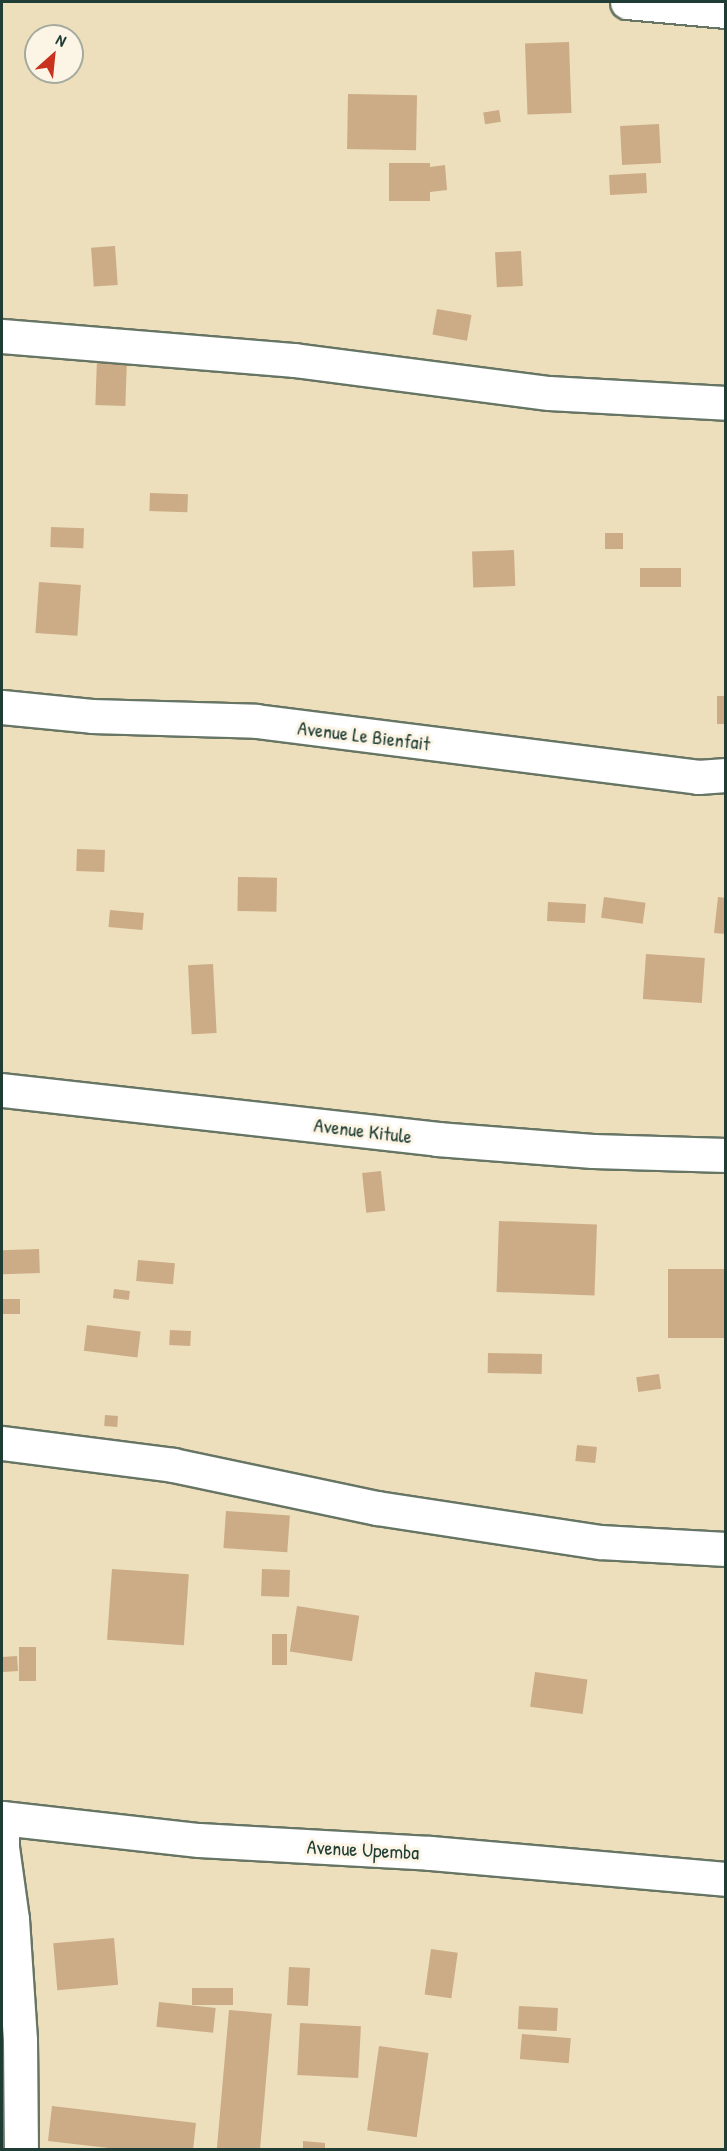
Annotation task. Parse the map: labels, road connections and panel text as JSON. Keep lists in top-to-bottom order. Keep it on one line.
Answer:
{"streets":{"street":["Avenue Le Bienfait","Avenue Kitule","Avenue Upemba"]},"north":"top right"}
